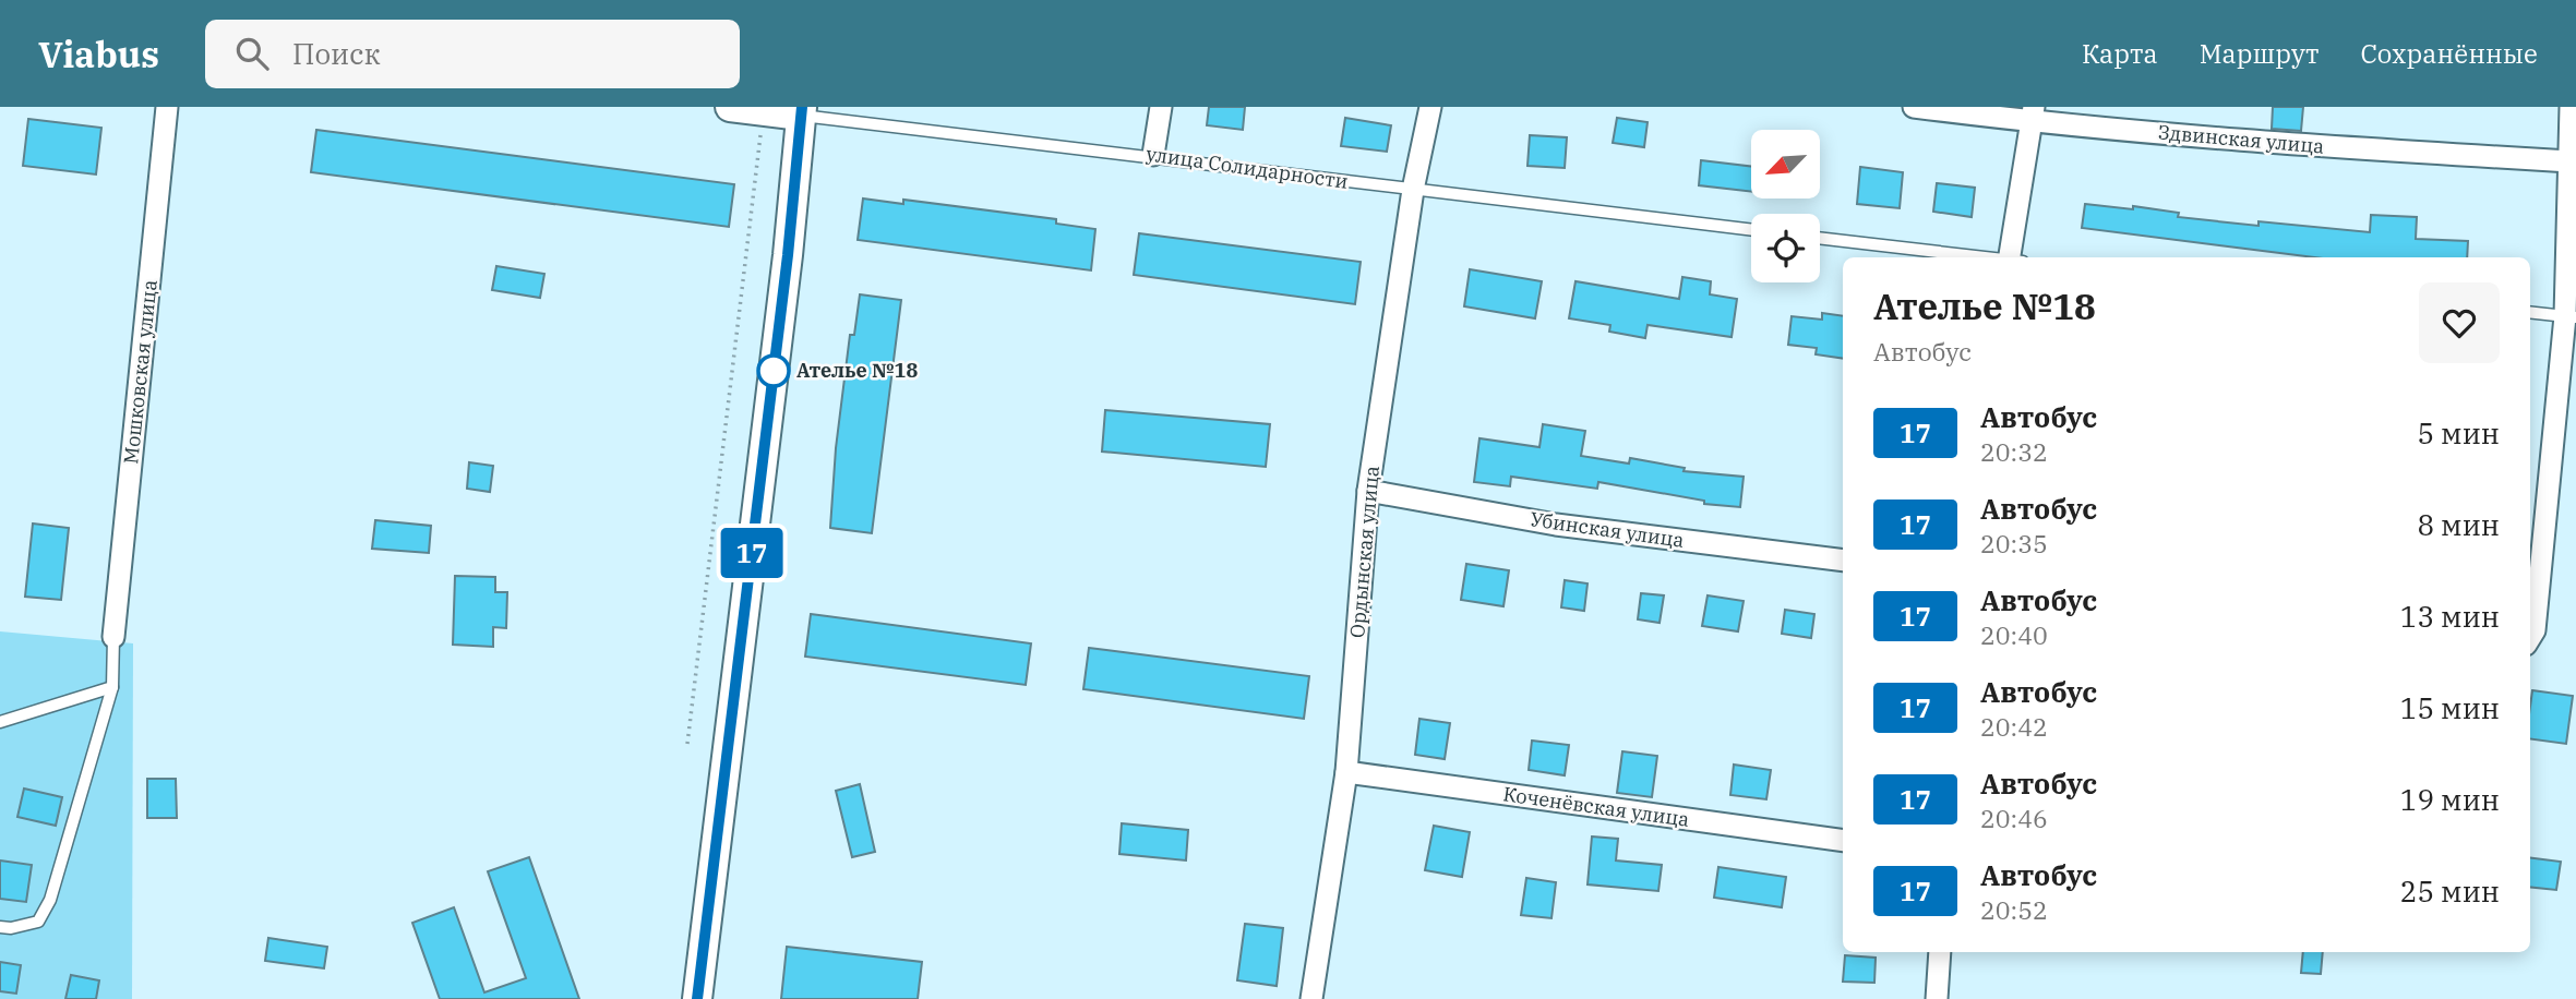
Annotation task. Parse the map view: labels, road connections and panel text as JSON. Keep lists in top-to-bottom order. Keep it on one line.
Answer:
{"streets":{"main road":["улица Солидарности"],"street":["Здвинская улица","Мошковская улица","Убинская улица","Ордынская улица","Коченёвская улица"]},"crossings":[["улица Солидарности","Ордынская улица"],["Убинская улица","Ордынская улица"],["Ордынская улица","Коченёвская улица"]],"places":["Ателье №18"],"lines":["bus line 17"],"north":"bottom left","page":{"header":"Viabus","search":"Поиск","nav":["Карта","Маршрут","Сохранённые"],"on_map":"17","heading":["Ателье №18","Автобус"],"list":[{"mark":"17","name":"Автобус","note":"20:32","value":"5 мин"},{"mark":"17","name":"Автобус","note":"20:35","value":"8 мин"},{"mark":"17","name":"Автобус","note":"20:40","value":"13 мин"},{"mark":"17","name":"Автобус","note":"20:42","value":"15 мин"},{"mark":"17","name":"Автобус","note":"20:46","value":"19 мин"},{"mark":"17","name":"Автобус","note":"20:52","value":"25 мин"}]}}
